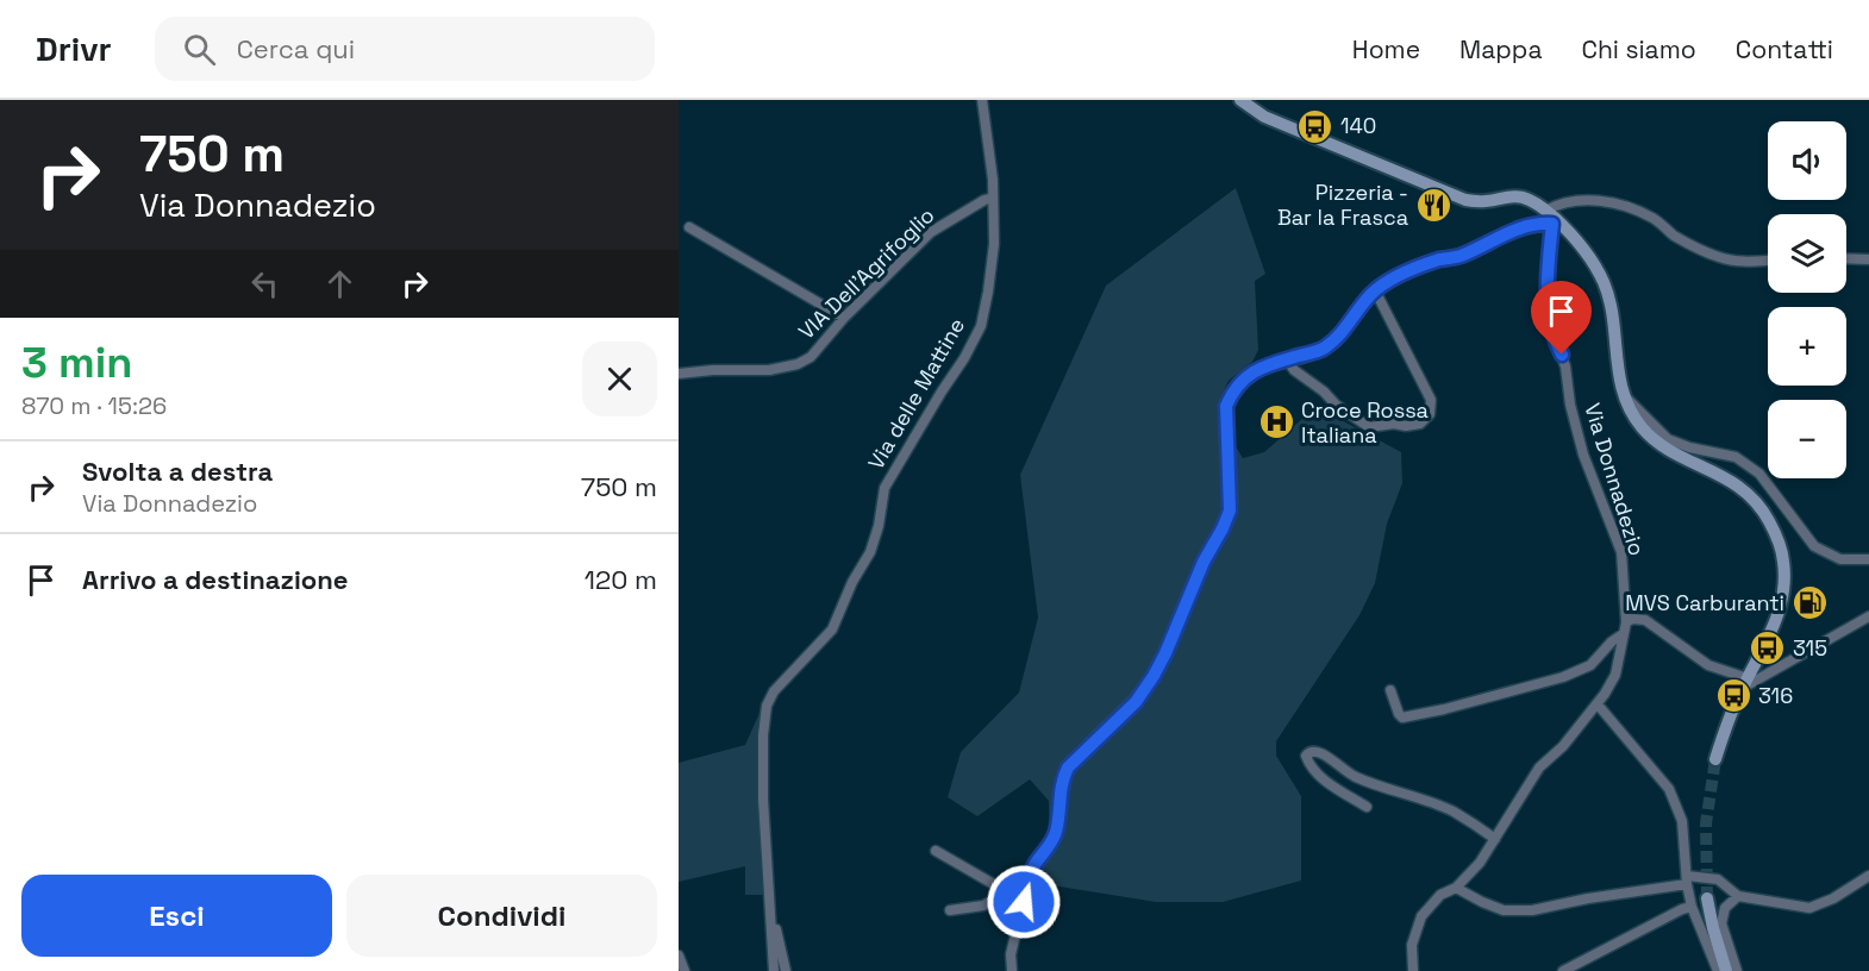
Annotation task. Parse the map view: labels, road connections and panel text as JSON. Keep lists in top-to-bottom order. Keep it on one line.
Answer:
{"streets":{"street":["VIA Dell'Agrifoglio","Via delle Mattine","Via Donnadezio"]},"crossings":[["VIA Dell'Agrifoglio","Via delle Mattine"]],"places":{"bus stop":["140","315","316"],"restaurant":["Pizzeria - Bar la Frasca"],"hospital":["Croce Rossa Italiana"],"fuel station":["MVS Carburanti"]},"page":{"header":"Drivr","search":"Cerca qui","nav":["Home","Mappa","Chi siamo","Contatti"],"turn":["750 m","Via Donnadezio"],"map_buttons":["+","−"],"heading":["3 min","870 m · 15:26"],"list":[{"name":"Svolta a destra","note":"Via Donnadezio","value":"750 m"},{"name":"Arrivo a destinazione","value":"120 m"}],"buttons":["Esci","Condividi"]}}
